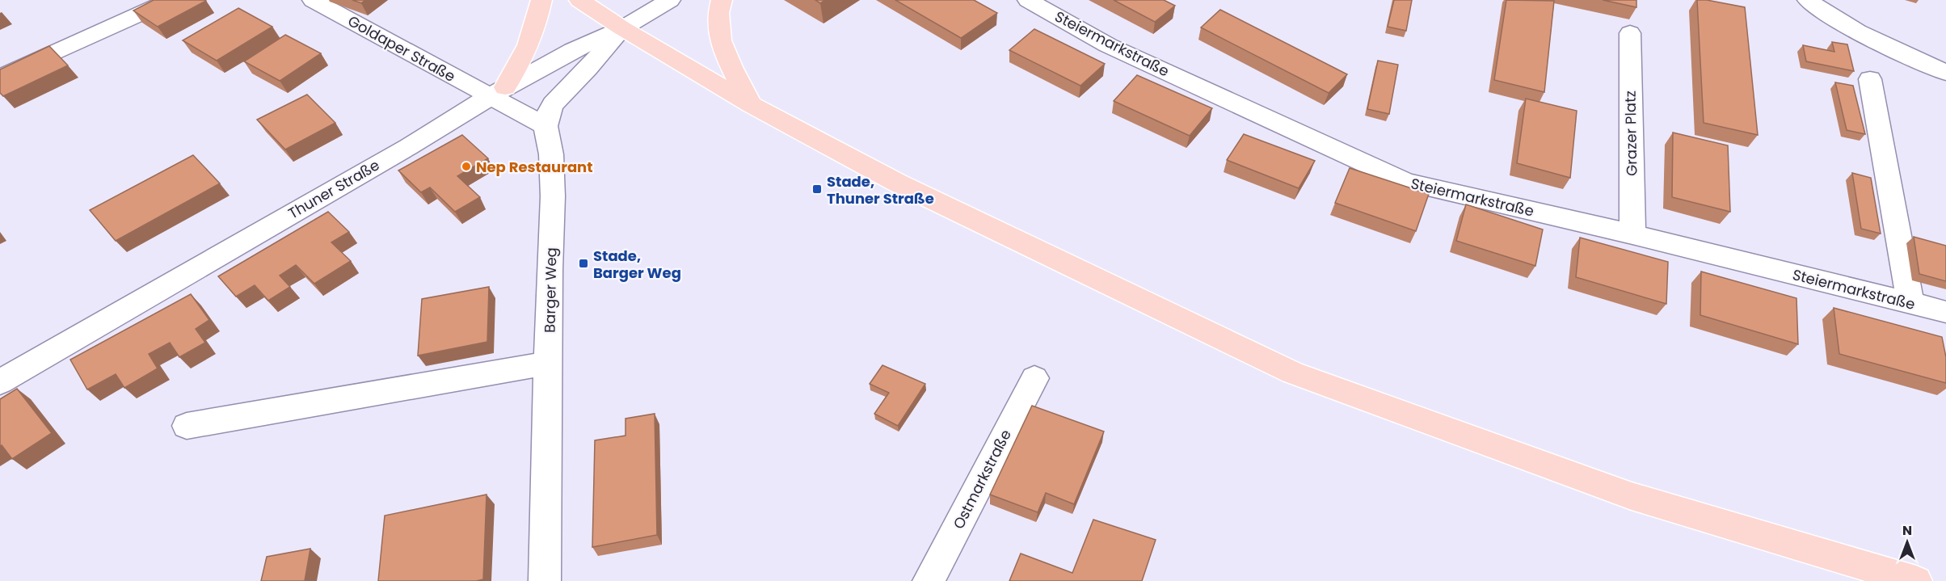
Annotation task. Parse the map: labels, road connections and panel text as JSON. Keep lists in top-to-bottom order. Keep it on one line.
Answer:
{"streets":{"street":["Steiermarkstraße","Goldaper Straße","Grazer Platz","Thuner Straße","Barger Weg","Ostmarkstraße"]},"crossings":[["Steiermarkstraße","Grazer Platz"],["Goldaper Straße","Thuner Straße"],["Goldaper Straße","Barger Weg"]],"places":{"other":["Nep Restaurant"],"transit":["Stade, Thuner Straße","Stade, Barger Weg"]},"north":"top"}
